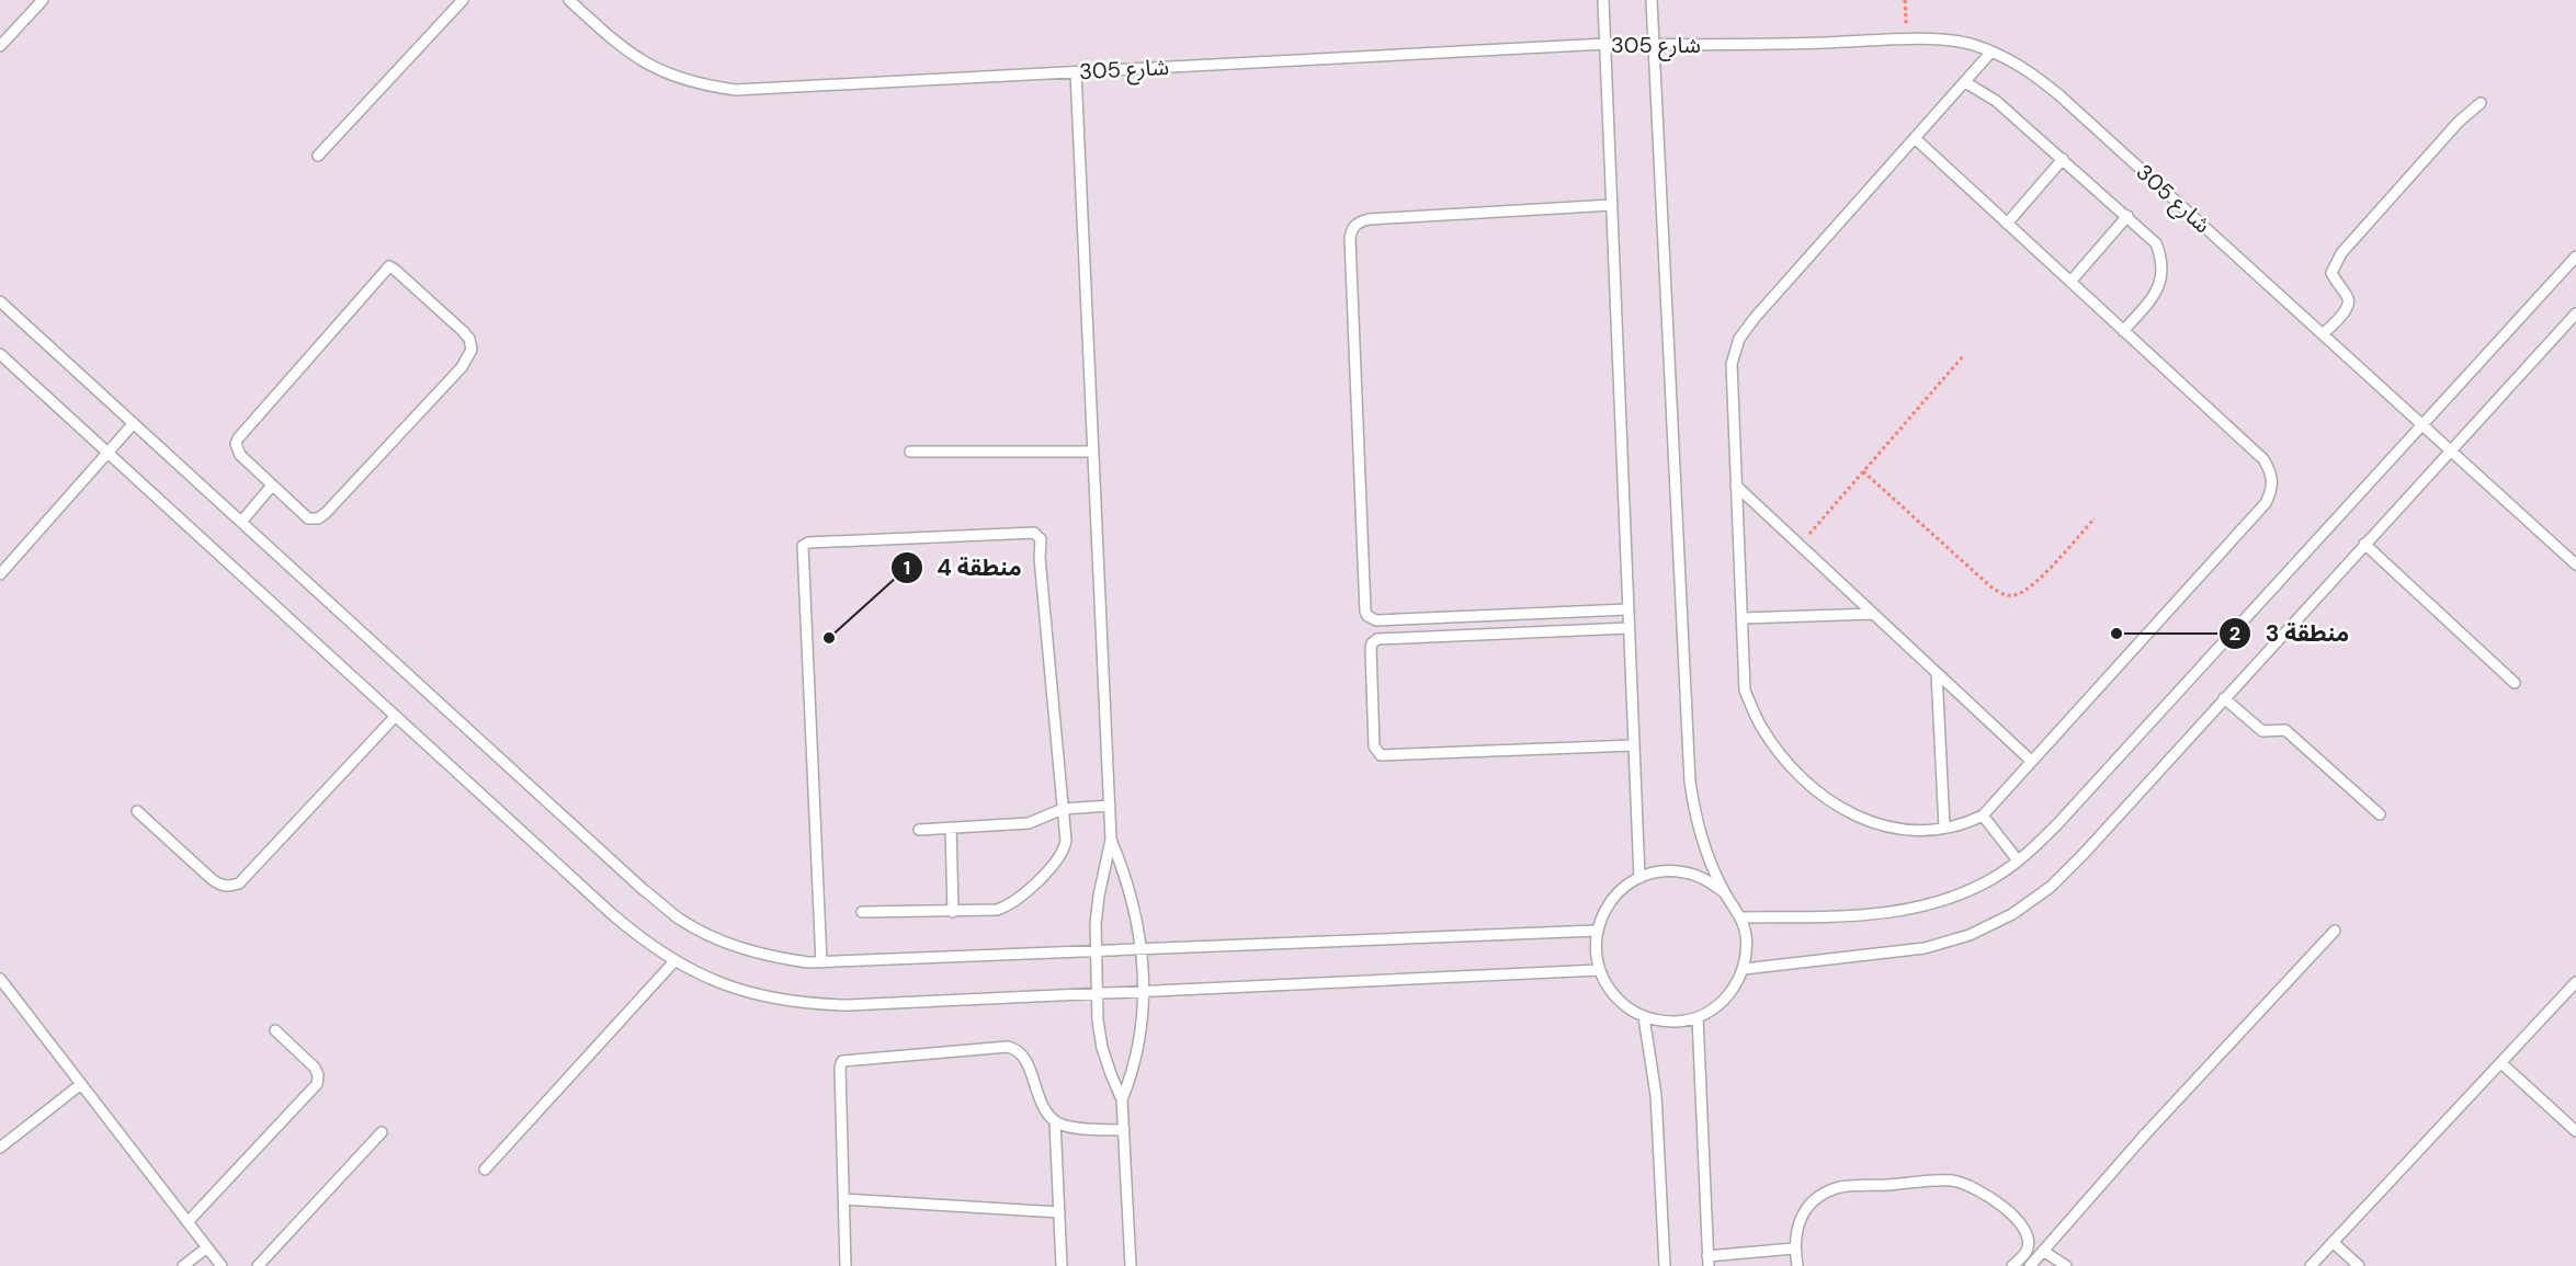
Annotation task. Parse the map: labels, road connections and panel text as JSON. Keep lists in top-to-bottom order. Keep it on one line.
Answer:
{"streets":{"lane":["شارع 305"]},"places":["منطقة 3","منطقة 4"]}
